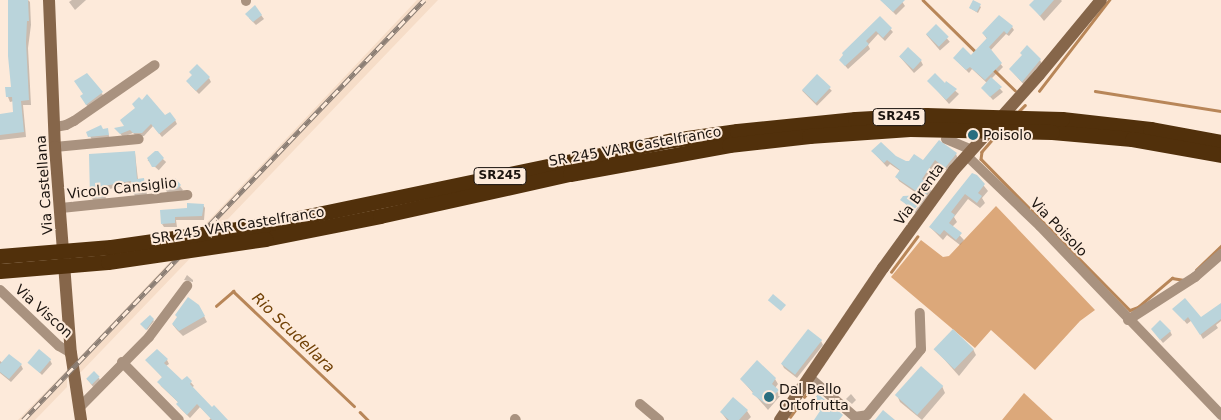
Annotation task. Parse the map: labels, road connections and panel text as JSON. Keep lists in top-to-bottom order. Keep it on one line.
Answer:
{"streets":{"highway":["SR245","SR 245 VAR Castelfranco"],"street":["Via Castellana","Vicolo Cansiglio","Via Brenta","Via Poisolo","Via Viscon"]},"crossings":[["Via Castellana","Vicolo Cansiglio"],["Via Castellana","Via Viscon"],["Via Brenta","Via Poisolo"]],"water":["Rio Scudellara"],"places":["Poisolo","Dal Bello Ortofrutta"]}
